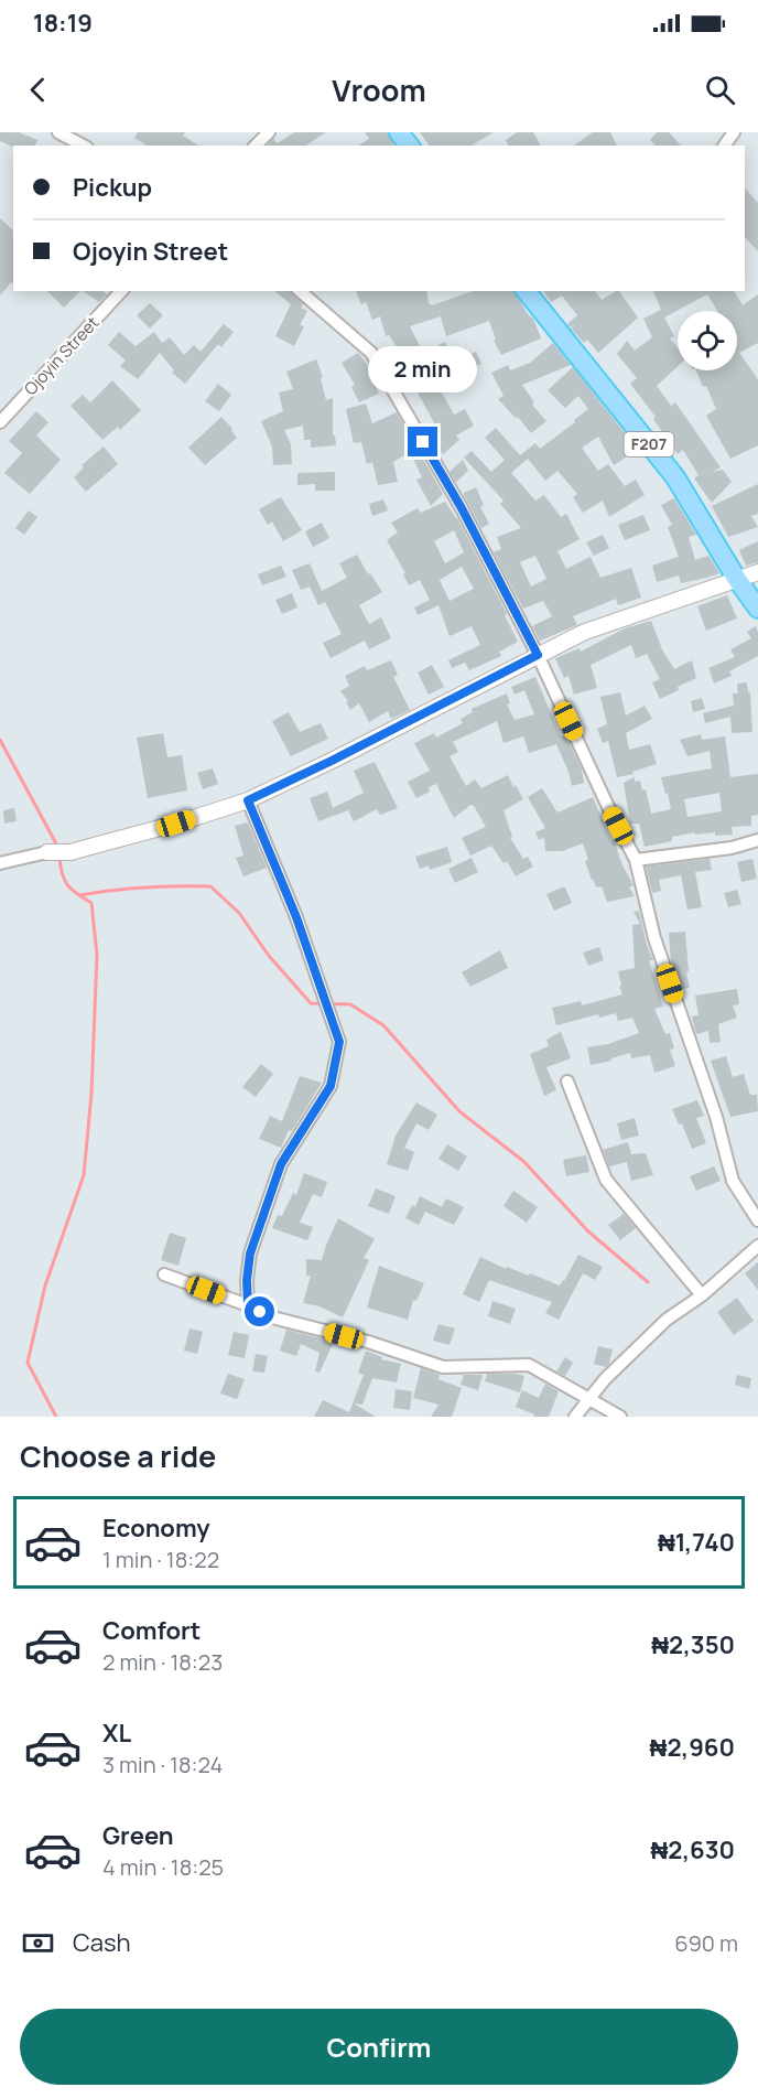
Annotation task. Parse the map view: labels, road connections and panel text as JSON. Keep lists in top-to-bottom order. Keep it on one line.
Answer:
{"streets":{"main road":["F207"],"street":["Ojoyin Street"]},"page":{"status":"18:19","header":"Vroom","banner":["Pickup","Ojoyin Street"],"bubble":"2 min","heading":"Choose a ride","list":[{"name":"Economy","note":"1 min · 18:22","value":"₦1,740"},{"name":"Comfort","note":"2 min · 18:23","value":"₦2,350"},{"name":"XL","note":"3 min · 18:24","value":"₦2,960"},{"name":"Green","note":"4 min · 18:25","value":"₦2,630"}],"pay":["Cash","690 m"],"buttons":"Confirm"}}
